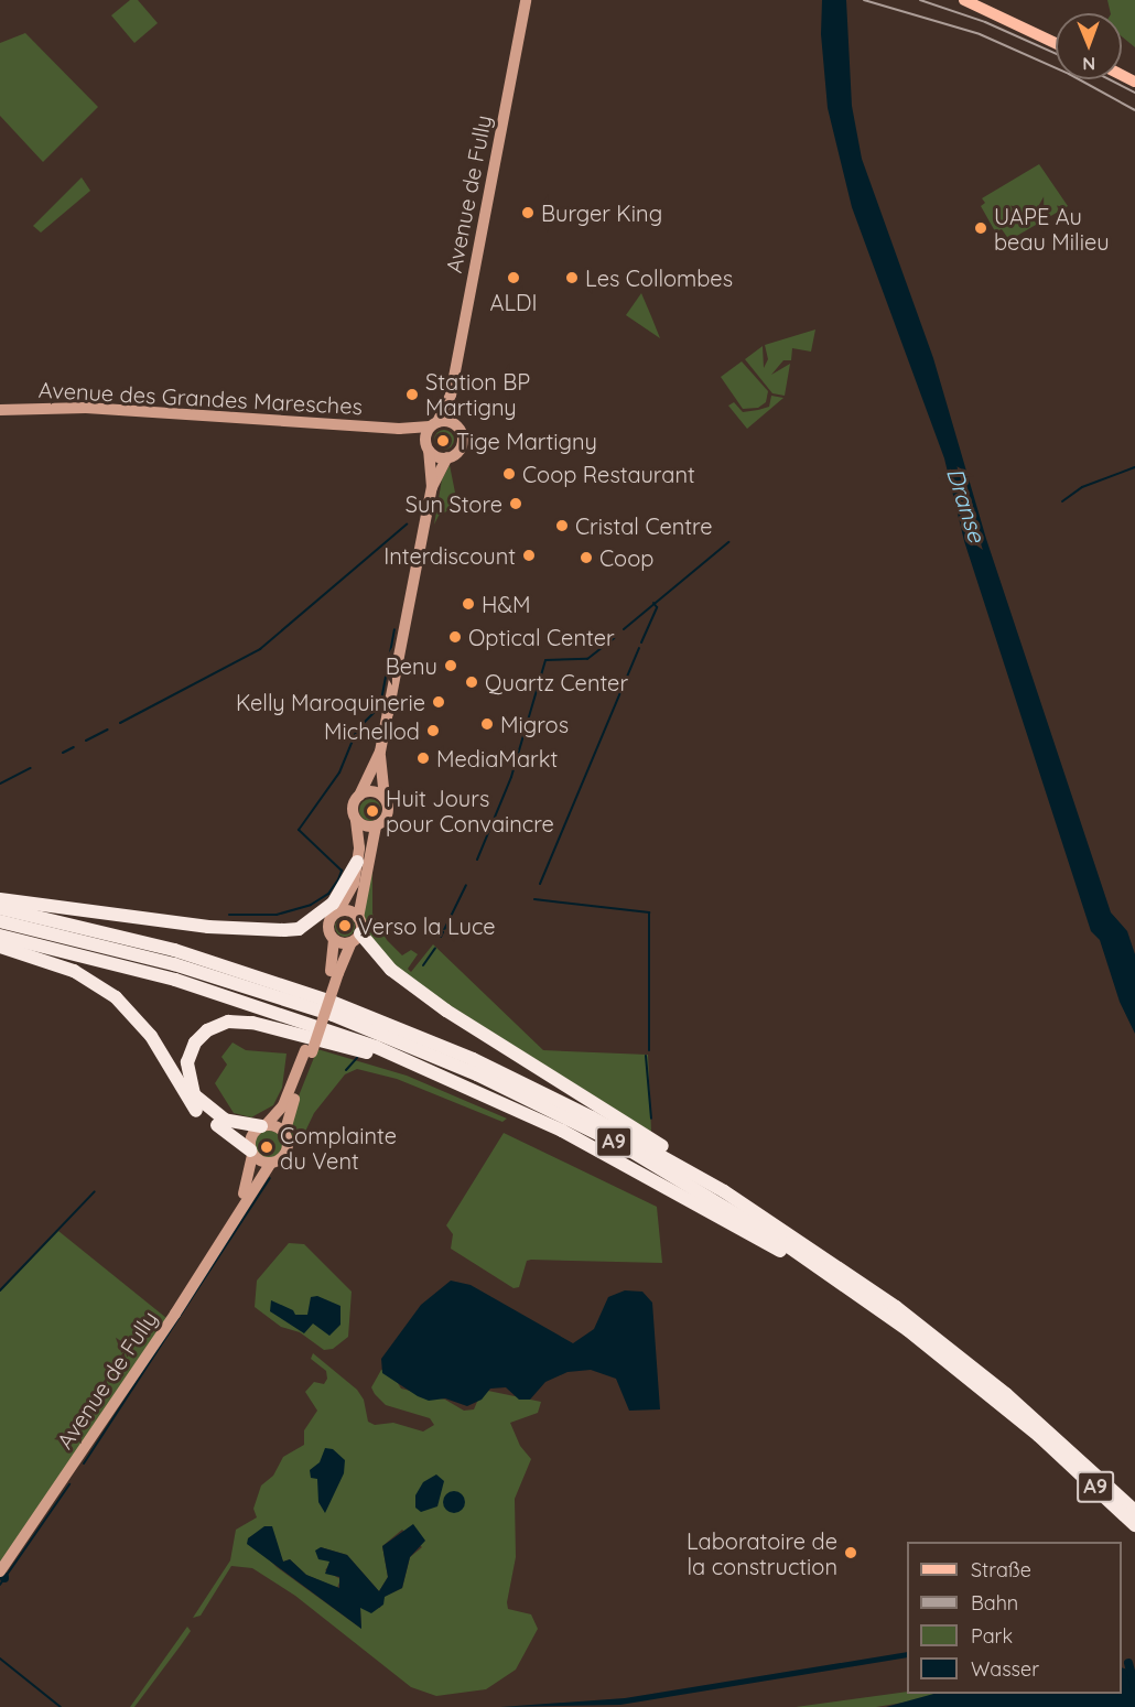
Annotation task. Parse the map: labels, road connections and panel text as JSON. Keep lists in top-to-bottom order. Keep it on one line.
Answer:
{"streets":{"highway":["A9"],"main road":["Avenue de Fully","Avenue des Grandes Maresches"]},"crossings":[["Avenue de Fully","Avenue des Grandes Maresches"]],"water":["Dranse"],"places":["Burger King","UAPE Au beau Milieu","ALDI","Les Collombes","Station BP Martigny","Tige Martigny","Coop Restaurant","Sun Store","Cristal Centre","Interdiscount","Coop","H&M","Optical Center","Benu","Quartz Center","Kelly Maroquinerie","Migros","Michellod","MediaMarkt","Huit Jours pour Convaincre","Verso la Luce","Complainte du Vent","Laboratoire de la construction"],"legend":["Straße","Bahn","Park","Wasser"],"north":"bottom"}
